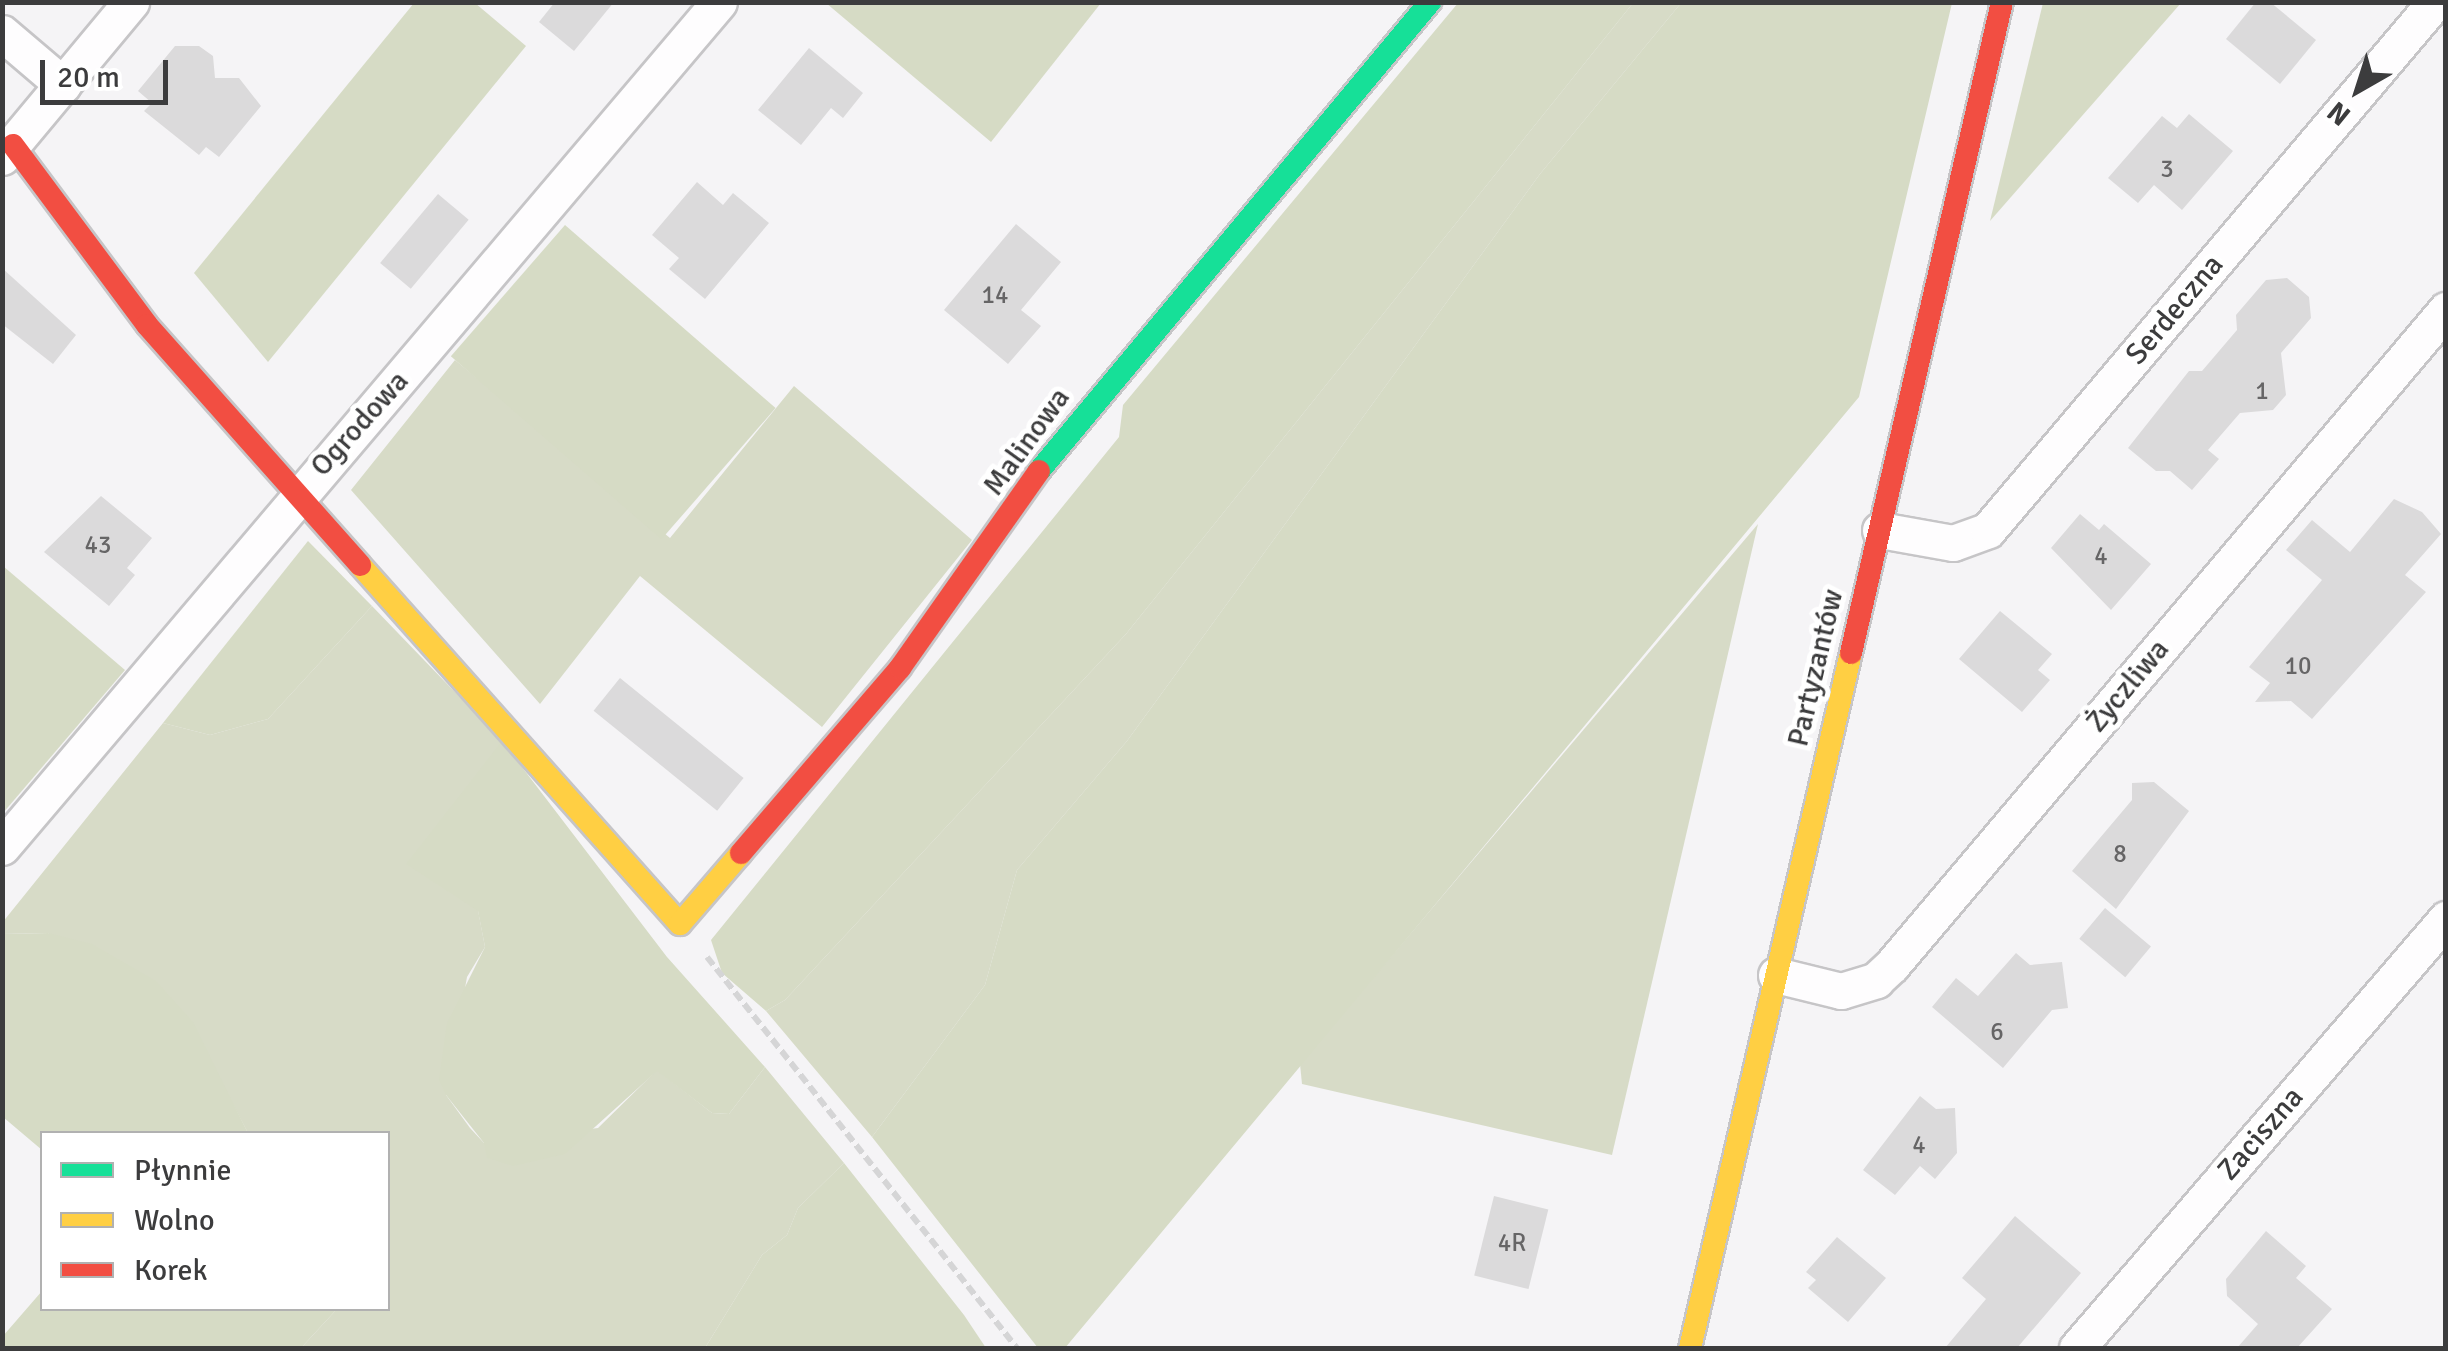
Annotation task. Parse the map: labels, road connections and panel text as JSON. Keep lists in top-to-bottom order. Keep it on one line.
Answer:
{"streets":{"street":["Serdeczna","Ogrodowa","Malinowa","Partyzantów","Życzliwa","Zaciszna"]},"crossings":[["Serdeczna","Partyzantów"],["Partyzantów","Życzliwa"]],"house_numbers":["3","14","1","43","4","10","8","6","4","4R"],"legend":["Płynnie","Wolno","Korek"],"scale_bar":"20 m","north":"bottom left"}
